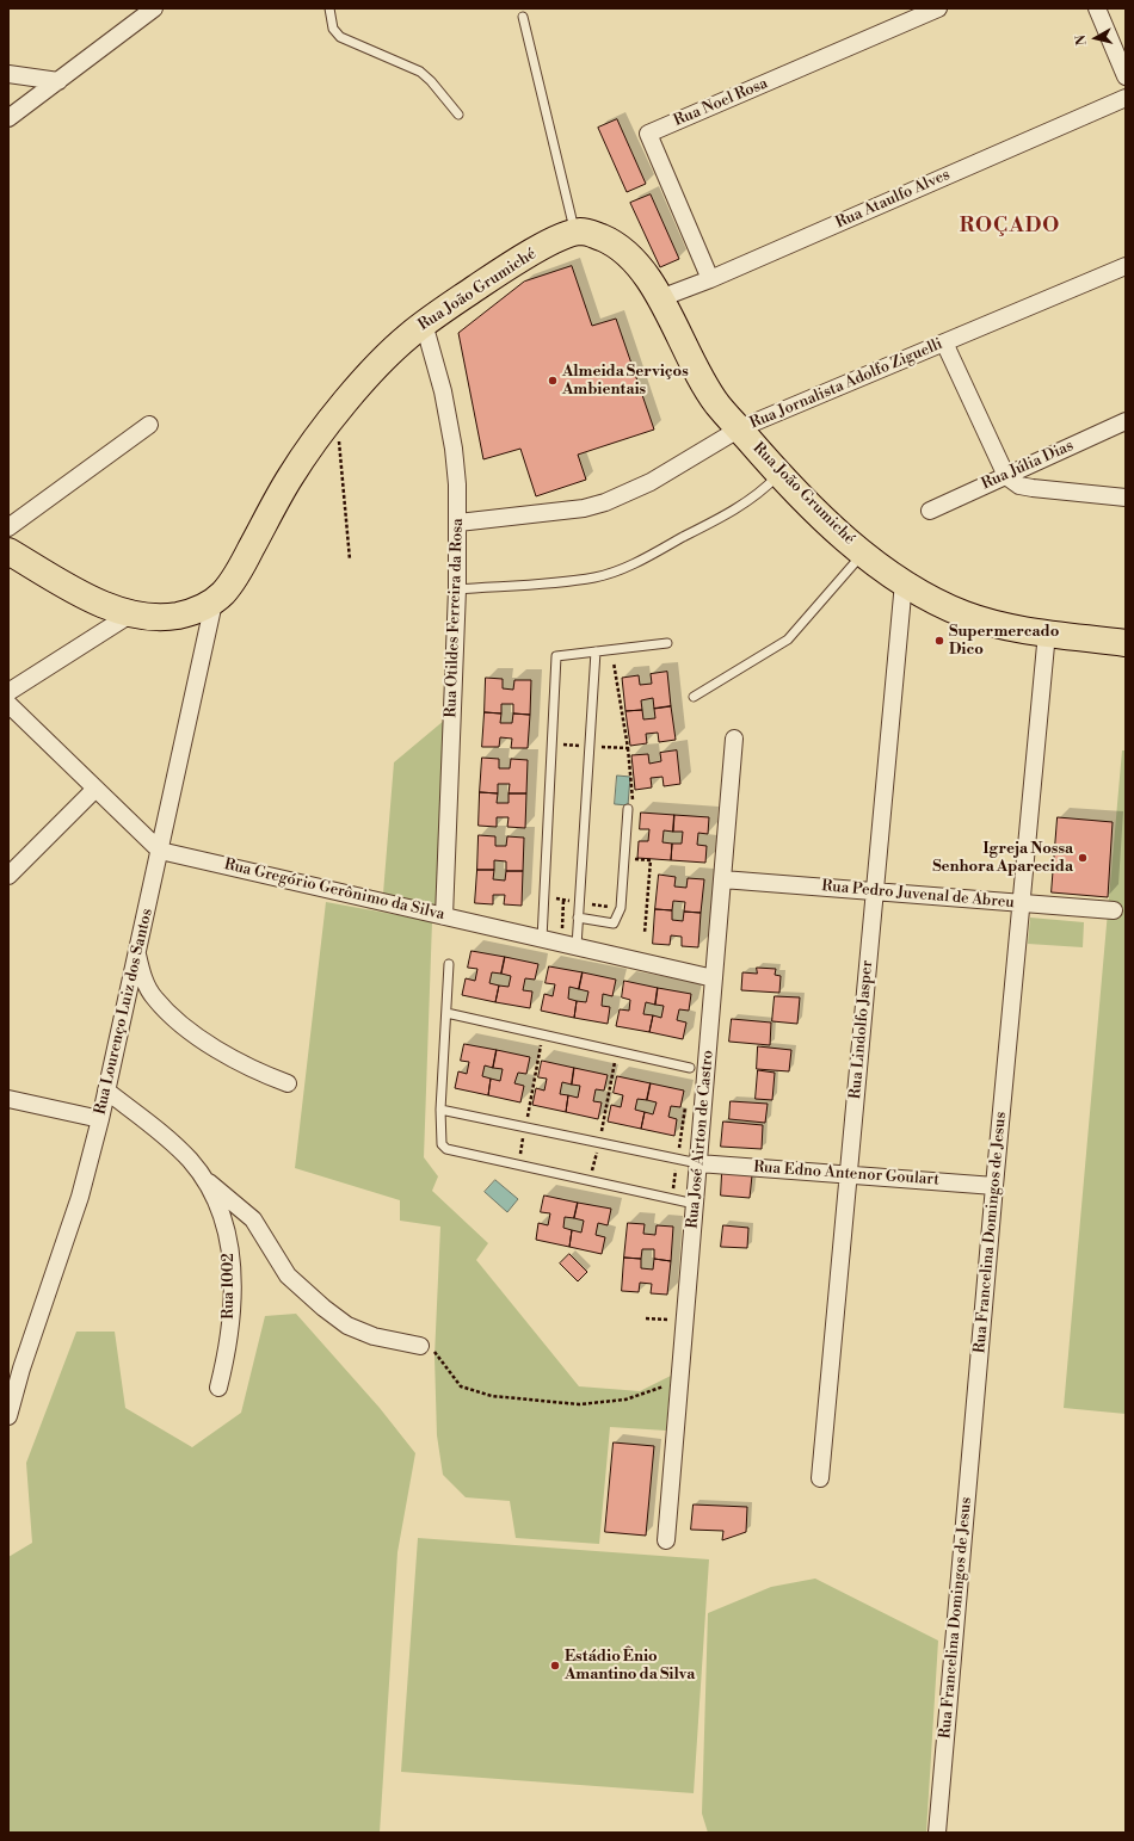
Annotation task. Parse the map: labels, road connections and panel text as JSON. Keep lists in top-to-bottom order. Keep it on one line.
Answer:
{"streets":{"main road":["Rua João Grumiché"],"street":["Rua Noel Rosa","Rua Ataulfo Alves","Rua Jornalista Adolfo Ziguelli","Rua Júlia Dias","Rua Otildes Ferreira da Rosa","Rua Gregório Gerônimo da Silva","Rua Pedro Juvenal de Abreu","Rua Lourenço Luiz dos Santos","Rua Lindolfo Jasper","Rua José Airton de Castro","Rua Edno Antenor Goulart","Rua Francelina Domingos de Jesus","Rua 1002"]},"crossings":[["Rua Noel Rosa","Rua Ataulfo Alves"],["Rua Ataulfo Alves","Rua João Grumiché"],["Rua João Grumiché","Rua Jornalista Adolfo Ziguelli"],["Rua João Grumiché","Rua Otildes Ferreira da Rosa"],["Rua João Grumiché","Rua Lourenço Luiz dos Santos"],["Rua João Grumiché","Rua Lindolfo Jasper"],["Rua João Grumiché","Rua Francelina Domingos de Jesus"],["Rua Jornalista Adolfo Ziguelli","Rua Otildes Ferreira da Rosa"],["Rua Otildes Ferreira da Rosa","Rua Gregório Gerônimo da Silva"],["Rua Gregório Gerônimo da Silva","Rua Lourenço Luiz dos Santos"],["Rua Gregório Gerônimo da Silva","Rua José Airton de Castro"],["Rua Pedro Juvenal de Abreu","Rua Lindolfo Jasper"],["Rua Pedro Juvenal de Abreu","Rua José Airton de Castro"],["Rua Pedro Juvenal de Abreu","Rua Francelina Domingos de Jesus"],["Rua Lourenço Luiz dos Santos","Rua 1002"],["Rua Lindolfo Jasper","Rua Edno Antenor Goulart"],["Rua José Airton de Castro","Rua Edno Antenor Goulart"],["Rua Edno Antenor Goulart","Rua Francelina Domingos de Jesus"]],"districts":["ROÇADO"],"places":["Almeida Serviços Ambientais","Supermercado Dico","Igreja Nossa Senhora Aparecida","Estádio Ênio Amantino da Silva"],"north":"left"}
